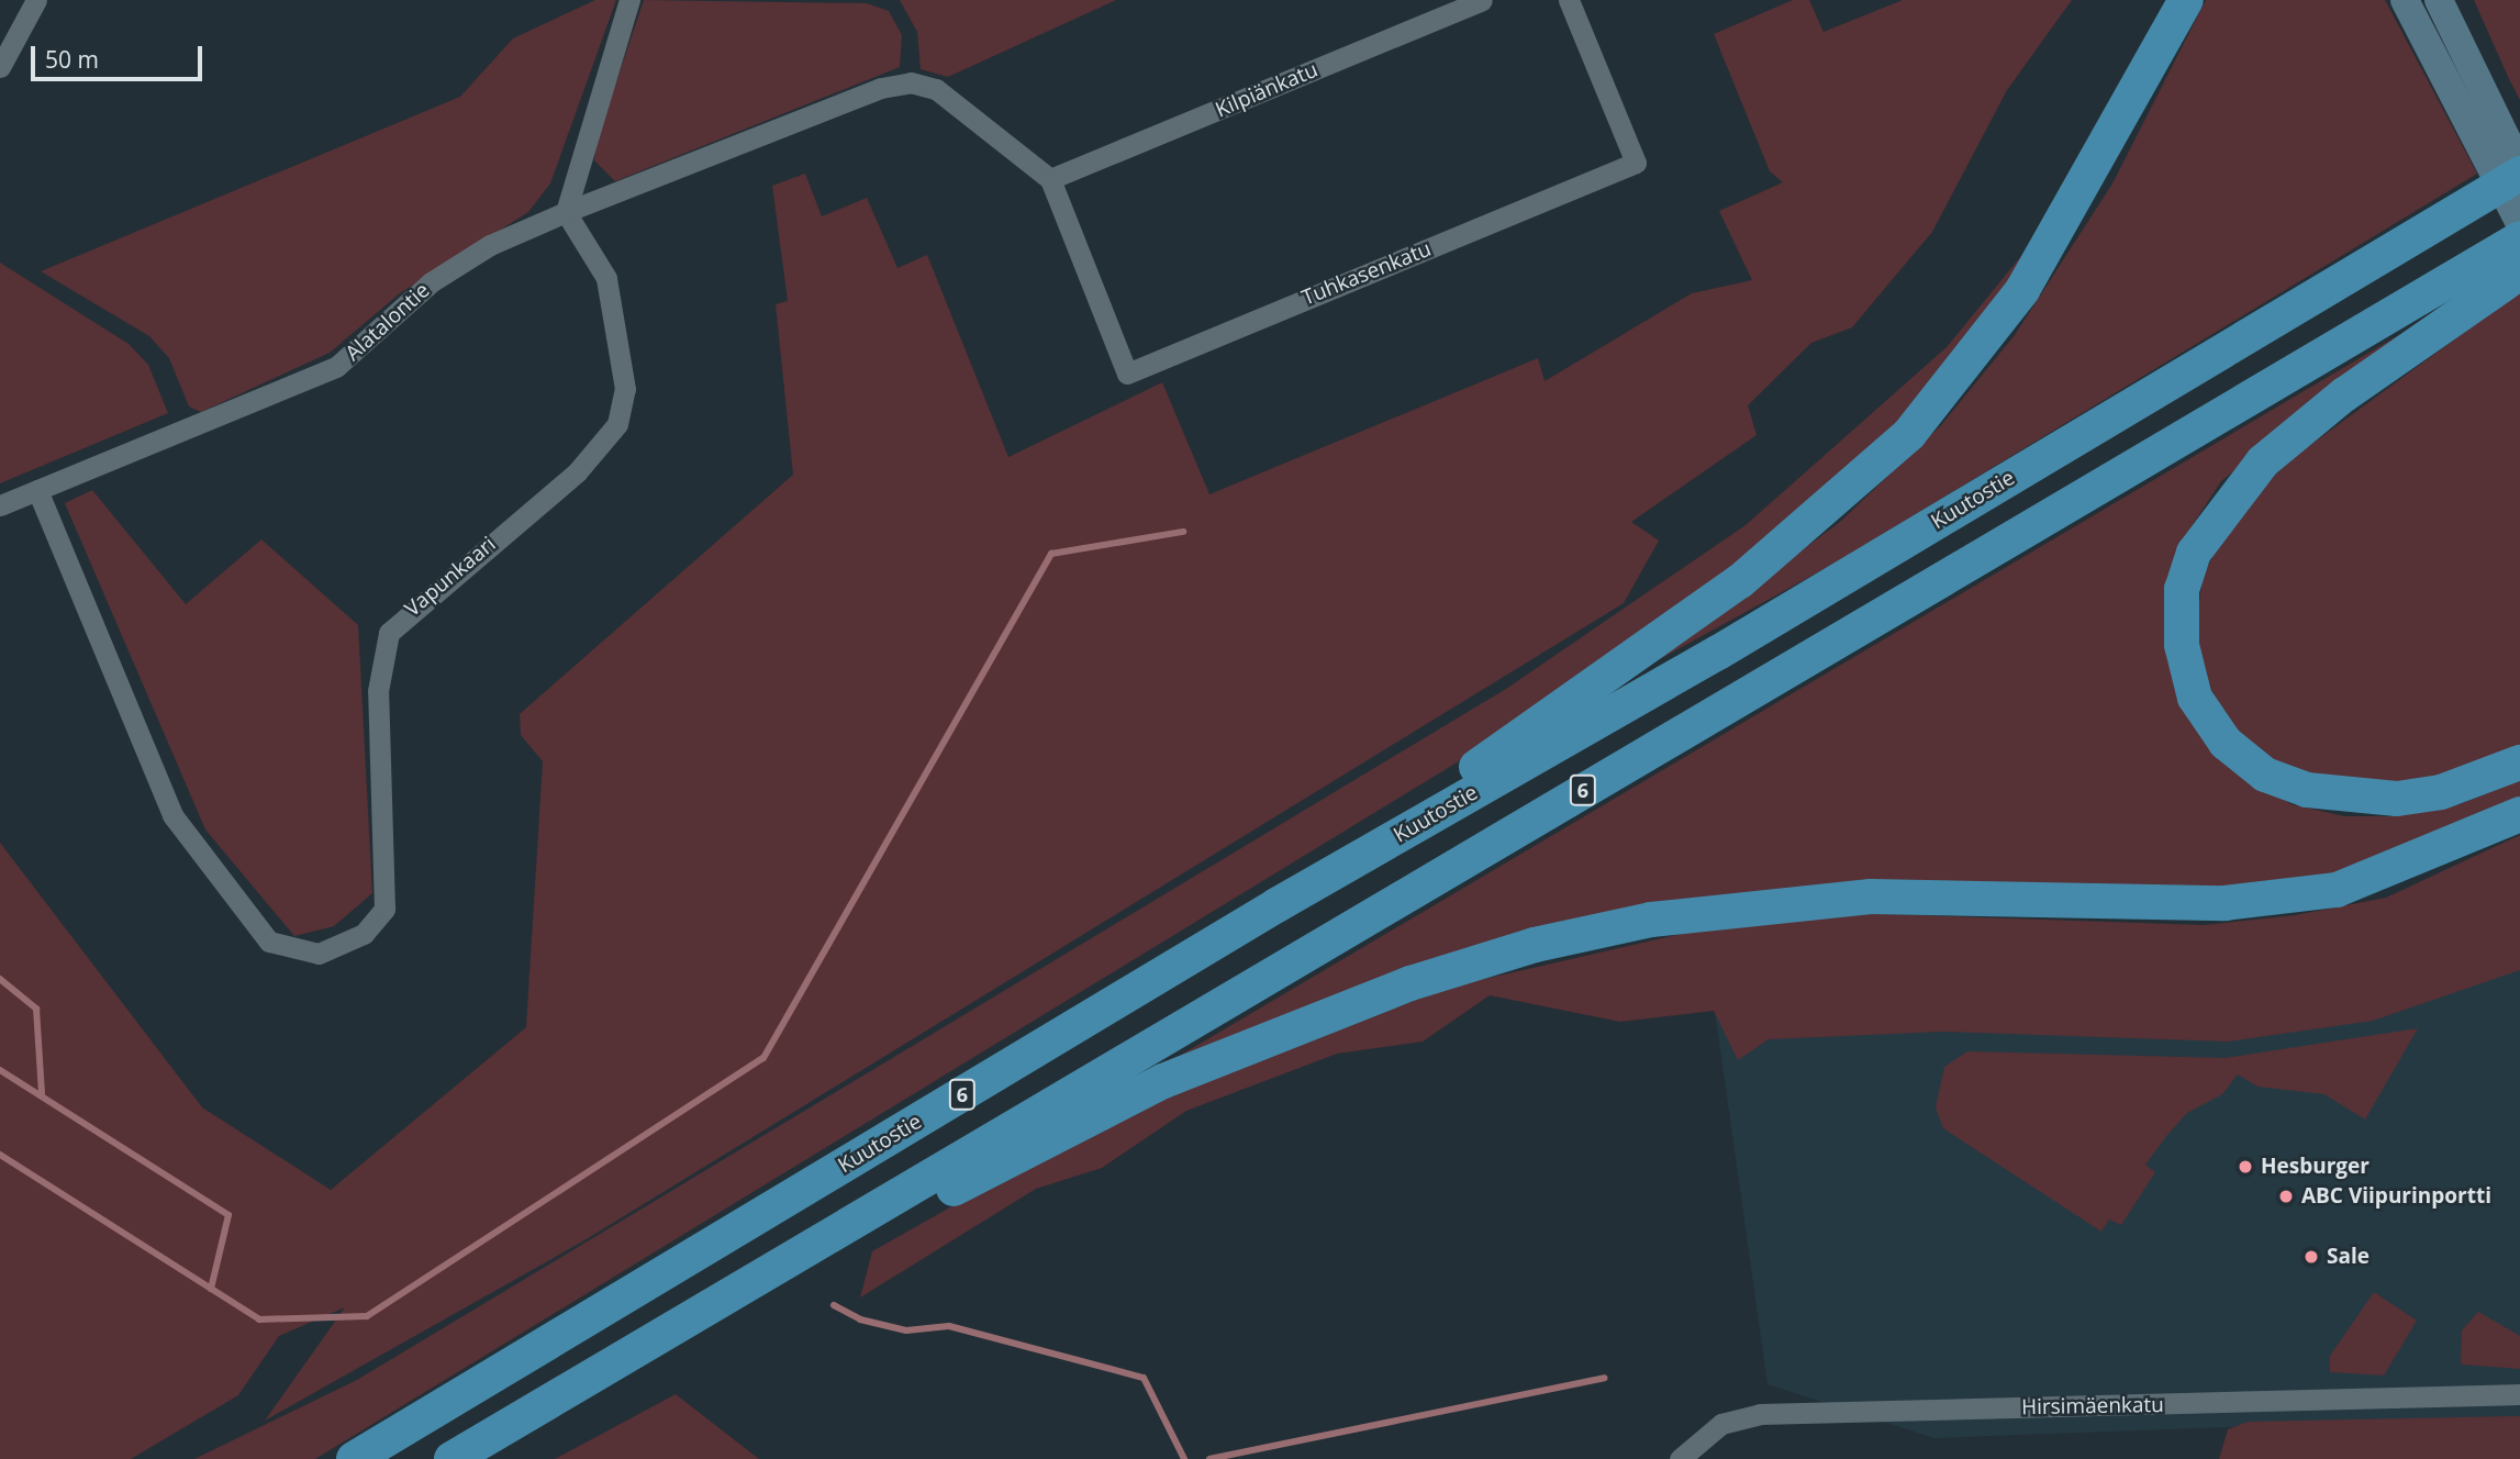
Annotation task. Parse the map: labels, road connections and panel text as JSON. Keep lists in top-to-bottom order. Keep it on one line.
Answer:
{"streets":{"highway":["Kuutostie","6"],"street":["Kilpiänkatu","Tuhkasenkatu","Alatalontie","Vapunkaari","Hirsimäenkatu"]},"crossings":[["Kilpiänkatu","Tuhkasenkatu"],["Alatalontie","Vapunkaari"]],"places":["Hesburger","ABC Viipurinportti","Sale"],"scale_bar":"50 m"}
